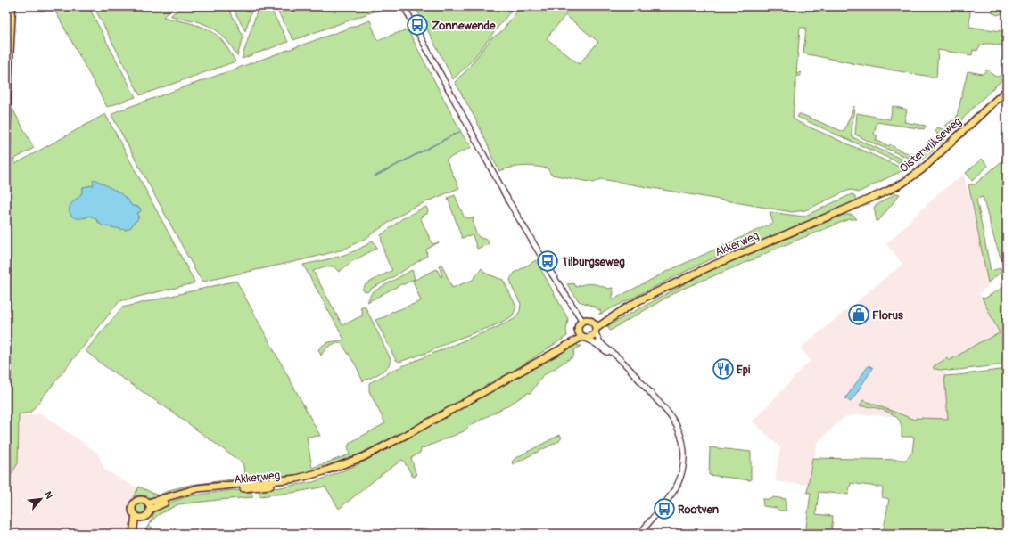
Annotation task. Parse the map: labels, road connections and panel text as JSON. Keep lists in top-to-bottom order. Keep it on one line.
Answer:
{"streets":{"main road":["Oisterwijkseweg","Akkerweg"]},"crossings":[["Oisterwijkseweg","Akkerweg"]],"places":{"bus stop":["Zonnewende","Tilburgseweg","Rootven"],"shop":["Florus"],"restaurant":["Epi"]},"north":"top right"}
